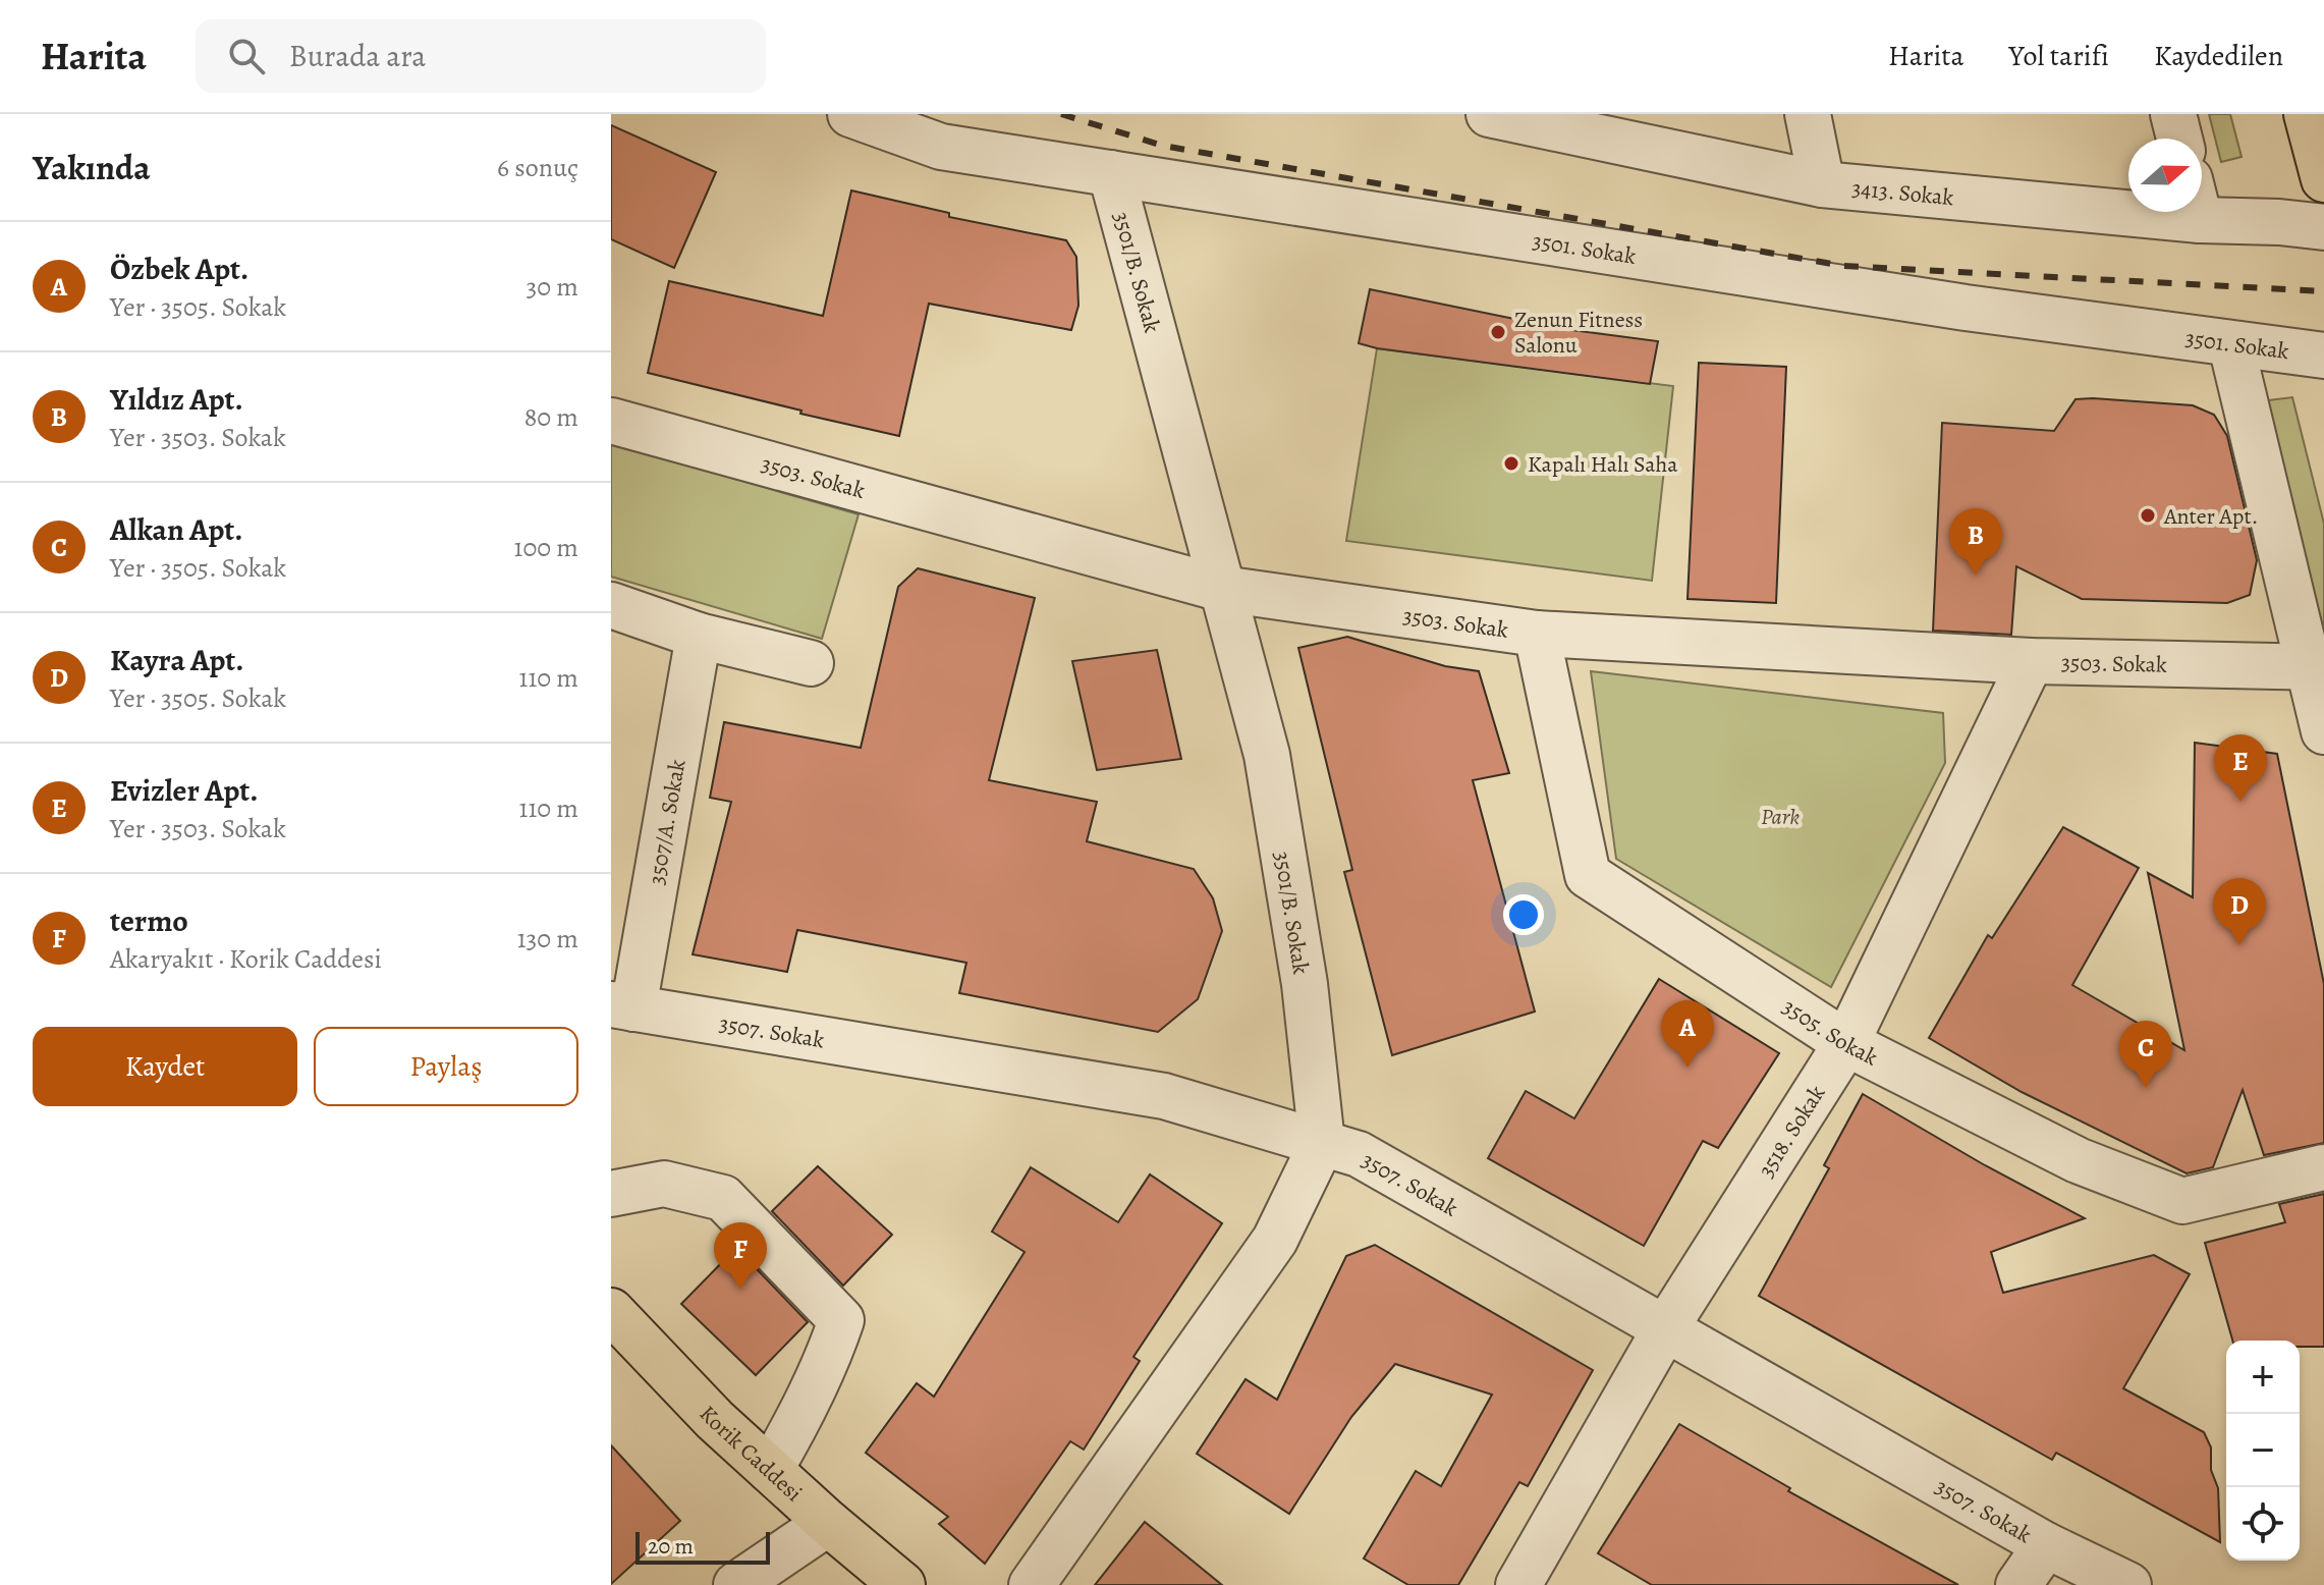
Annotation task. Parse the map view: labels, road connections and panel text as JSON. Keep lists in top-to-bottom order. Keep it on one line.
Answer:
{"streets":{"main road":["Korik Caddesi"],"street":["3413. Sokak","3501. Sokak","3501/B. Sokak","3503. Sokak","3507/A. Sokak","3505. Sokak","3507. Sokak","3518. Sokak"]},"crossings":[["3501. Sokak","3501/B. Sokak"],["3501/B. Sokak","3503. Sokak"],["3501/B. Sokak","3507. Sokak"],["3503. Sokak","3505. Sokak"],["3503. Sokak","3518. Sokak"],["3507/A. Sokak","3507. Sokak"],["3505. Sokak","3518. Sokak"],["3507. Sokak","3518. Sokak"]],"parks":["Park"],"places":["Zenun Fitness Salonu","Kapalı Halı Saha","Anter Apt."],"scale_bar":"20 m","north":"right","page":{"header":"Harita","search":"Burada ara","nav":["Harita","Yol tarifi","Kaydedilen"],"heading":["Yakında","6 sonuç"],"list":[{"mark":"A","name":"Özbek Apt.","note":"Yer · 3505. Sokak","value":"30 m"},{"mark":"B","name":"Yıldız Apt.","note":"Yer · 3503. Sokak","value":"80 m"},{"mark":"C","name":"Alkan Apt.","note":"Yer · 3505. Sokak","value":"100 m"},{"mark":"D","name":"Kayra Apt.","note":"Yer · 3505. Sokak","value":"110 m"},{"mark":"E","name":"Evizler Apt.","note":"Yer · 3503. Sokak","value":"110 m"},{"mark":"F","name":"termo","note":"Akaryakıt · Korik Caddesi","value":"130 m"}],"pins":["B","E","D","A","C","F"],"buttons":["Kaydet","Paylaş"],"map_buttons":["+","−"],"scale":"20 m"}}
